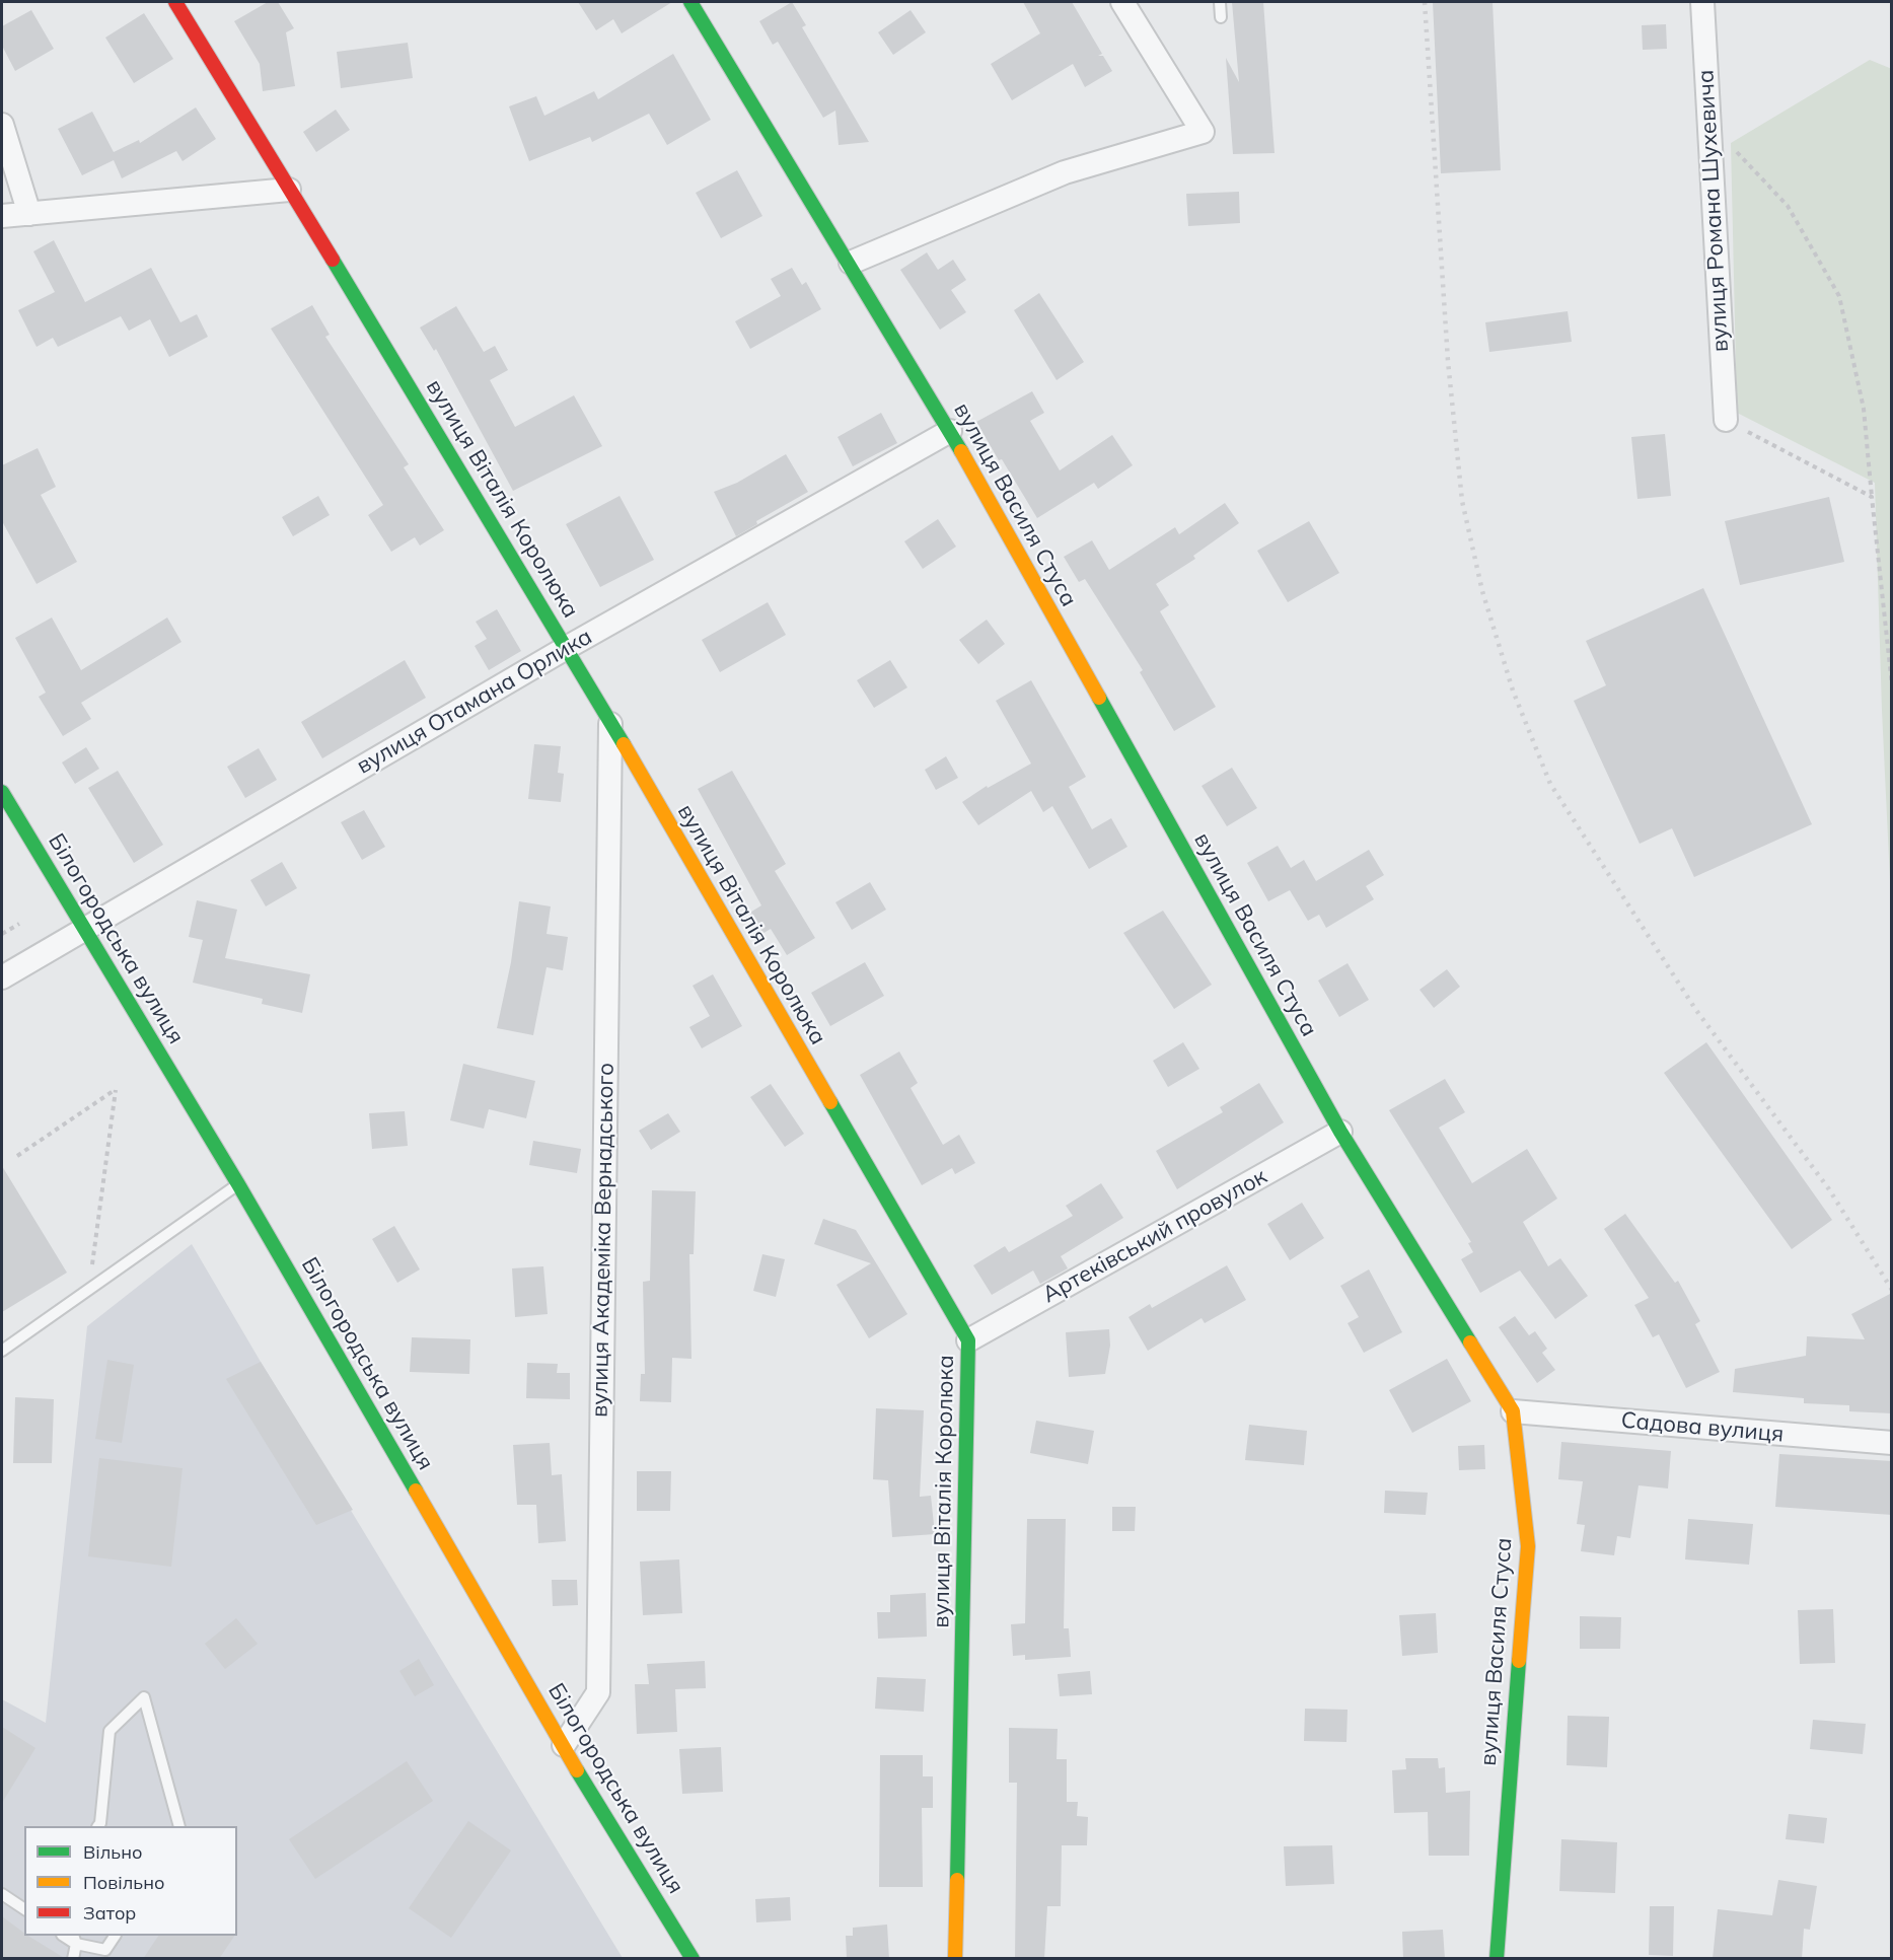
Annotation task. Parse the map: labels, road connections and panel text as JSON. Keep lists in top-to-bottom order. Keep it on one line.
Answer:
{"streets":{"street":["вулиця Романа Шухевича","вулиця Віталія Королюка","вулиця Василя Стуса","вулиця Отамана Орлика","Білогородська вулиця","Артеківський провулок","вулиця Академіка Вернадського","Садова вулиця"]},"crossings":[["вулиця Віталія Королюка","вулиця Отамана Орлика"],["вулиця Віталія Королюка","Артеківський провулок"],["вулиця Віталія Королюка","вулиця Академіка Вернадського"],["вулиця Василя Стуса","вулиця Отамана Орлика"],["вулиця Василя Стуса","Артеківський провулок"],["вулиця Василя Стуса","Садова вулиця"],["вулиця Отамана Орлика","Білогородська вулиця"],["Білогородська вулиця","вулиця Академіка Вернадського"]],"legend":["Вільно","Повільно","Затор"]}
